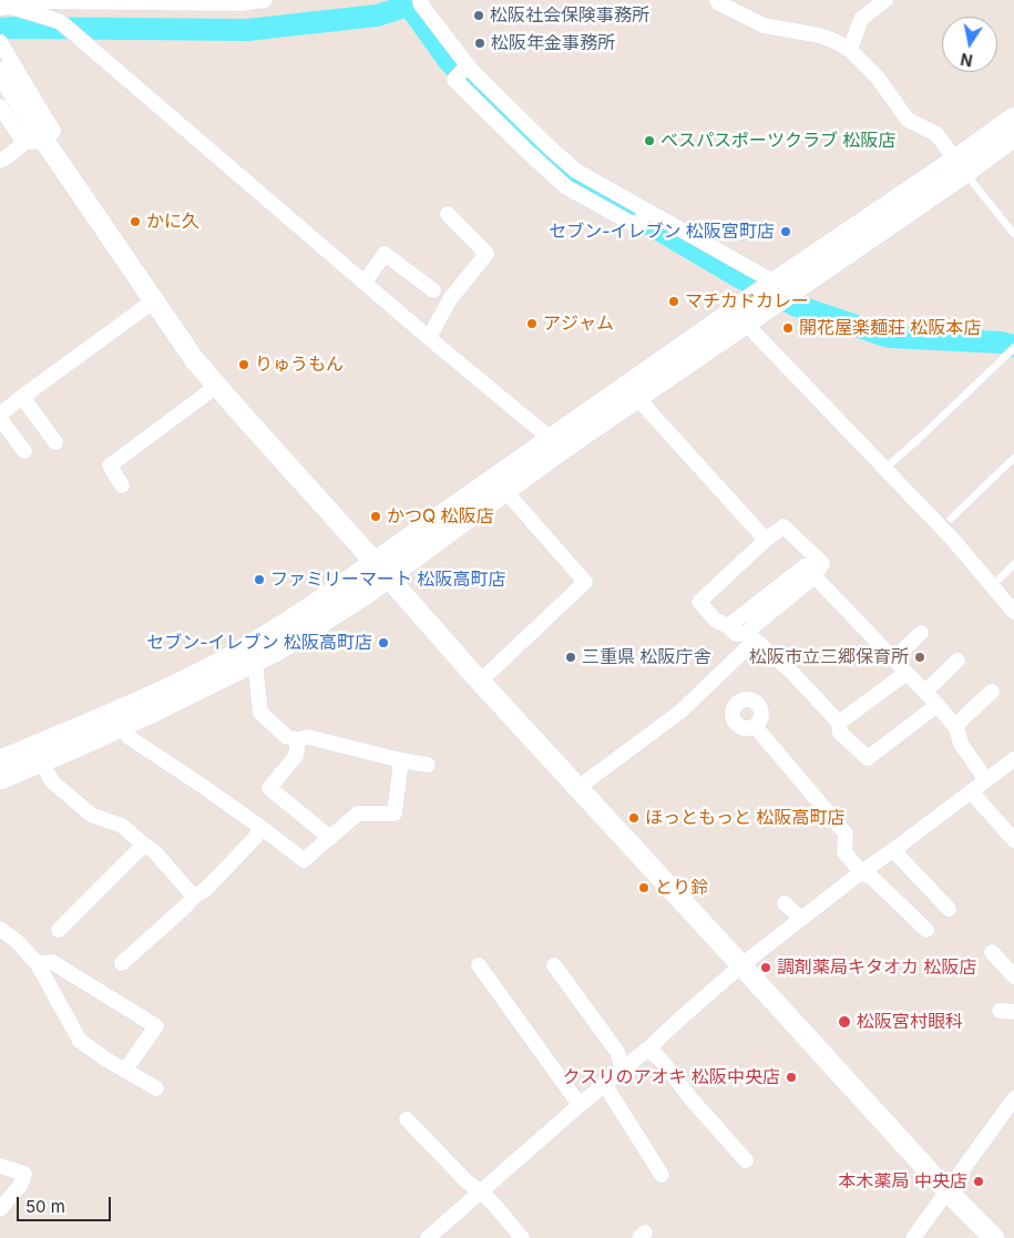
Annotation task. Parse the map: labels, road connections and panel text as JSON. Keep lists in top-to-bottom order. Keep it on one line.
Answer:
{"places":["松阪社会保険事務所","松阪年金事務所","ベスパスポーツクラブ 松阪店","かに久","セブン-イレブン 松阪宮町店","マチカドカレー","アジャム","開花屋楽麺荘 松阪本店","りゅうもん","かつQ 松阪店","ファミリーマート 松阪高町店","セブン-イレブン 松阪高町店","三重県 松阪庁舎","松阪市立三郷保育所","ほっともっと 松阪高町店","とり鈴","調剤薬局キタオカ 松阪店","松阪宮村眼科","クスリのアオキ 松阪中央店","本木薬局 中央店"],"scale_bar":"50 m","north":"bottom"}
